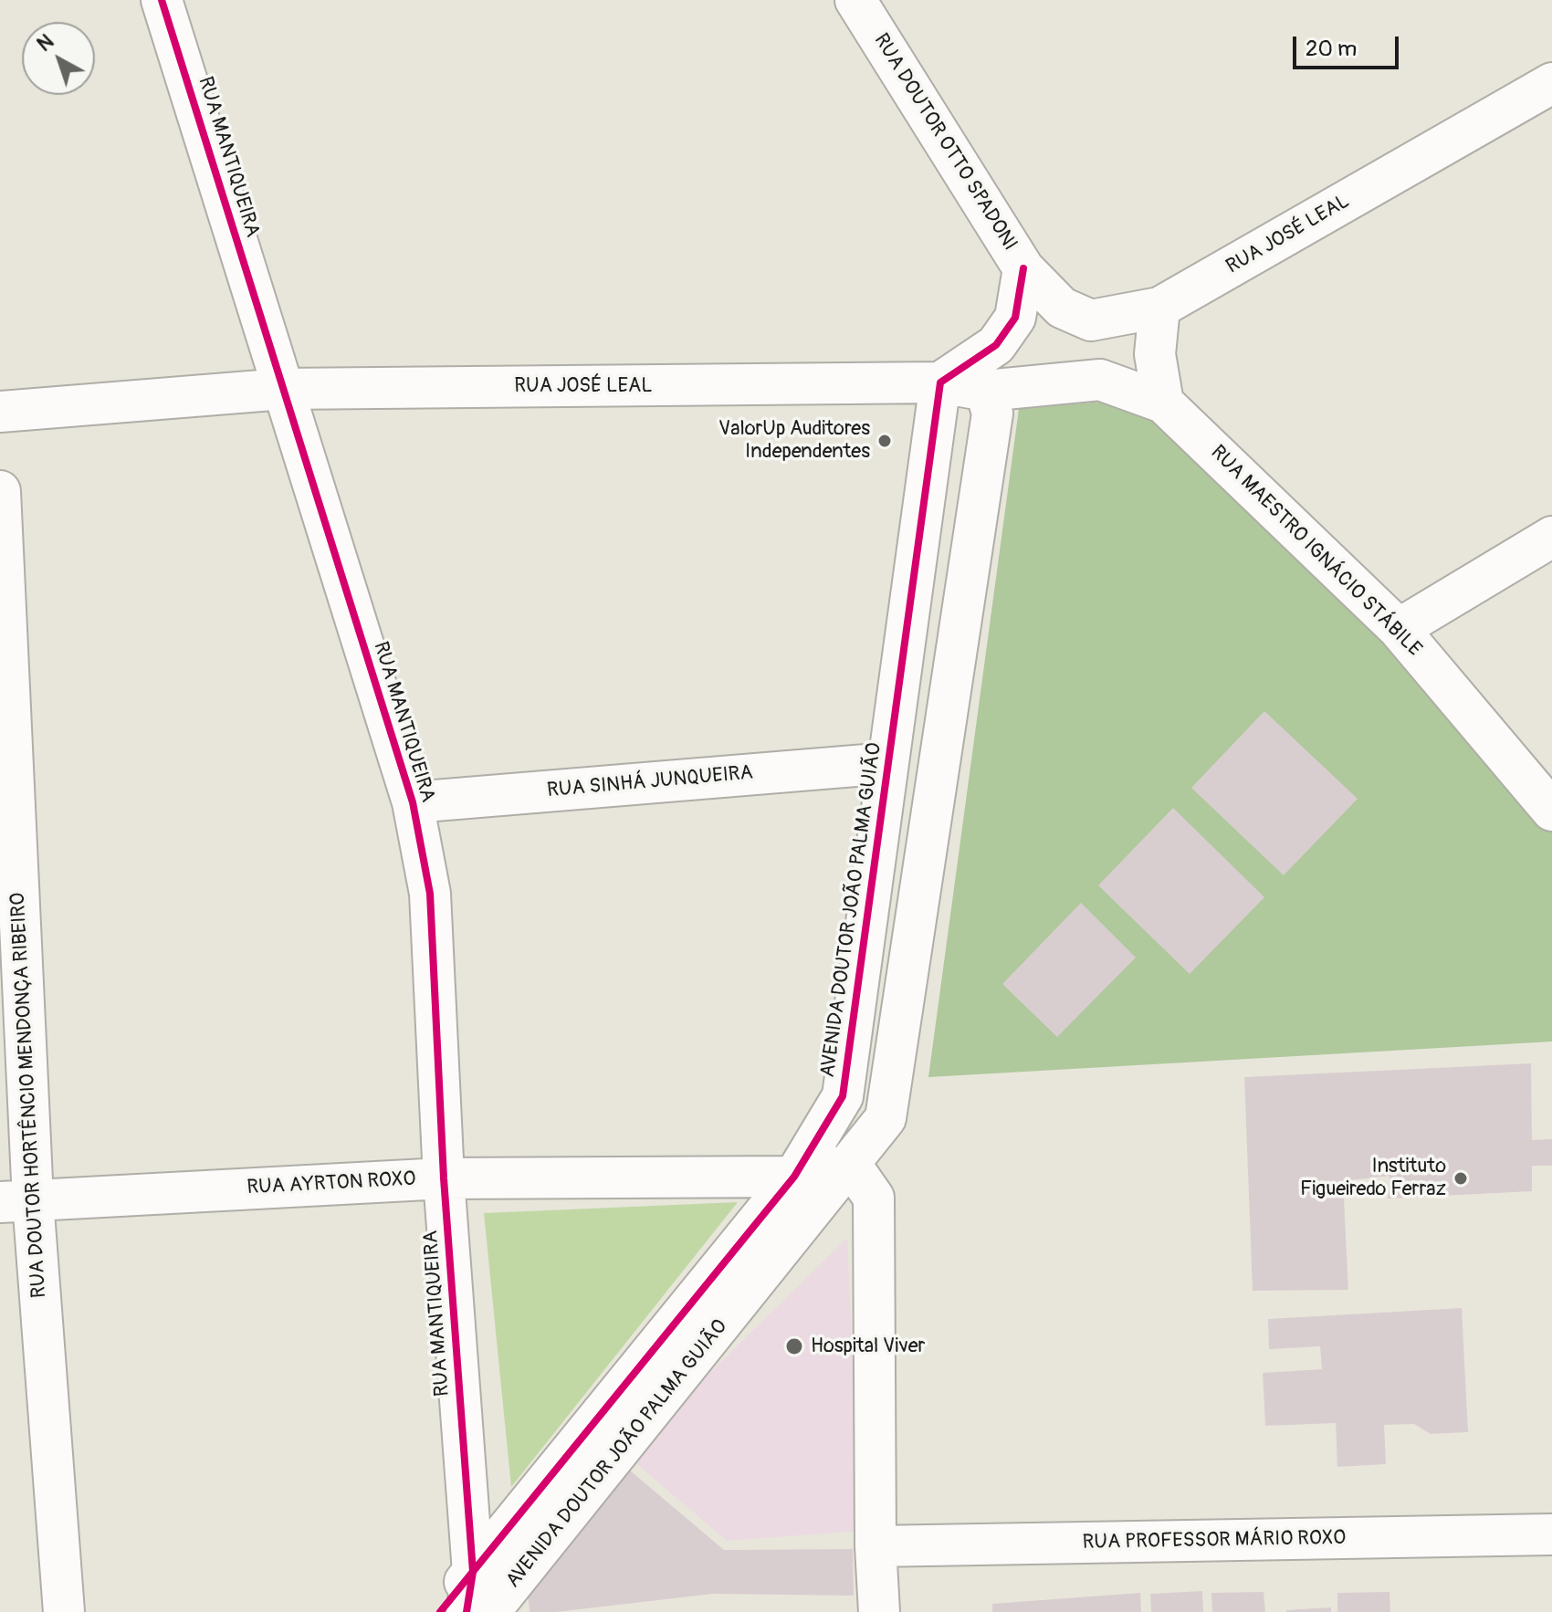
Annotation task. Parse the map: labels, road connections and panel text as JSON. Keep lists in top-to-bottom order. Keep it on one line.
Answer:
{"streets":{"street":["RUA DOUTOR OTTO SPADONI","RUA MANTIQUEIRA","RUA JOSÉ LEAL","RUA MAESTRO IGNÁCIO STÁBILE","RUA SINHÁ JUNQUEIRA","AVENIDA DOUTOR JOÃO PALMA GUIÃO","RUA DOUTOR HORTÊNCIO MENDONÇA RIBEIRO","RUA AYRTON ROXO","RUA PROFESSOR MÁRIO ROXO"]},"crossings":[["RUA DOUTOR OTTO SPADONI","RUA JOSÉ LEAL"],["RUA DOUTOR OTTO SPADONI","AVENIDA DOUTOR JOÃO PALMA GUIÃO"],["RUA MANTIQUEIRA","RUA JOSÉ LEAL"],["RUA MANTIQUEIRA","RUA SINHÁ JUNQUEIRA"],["RUA MANTIQUEIRA","AVENIDA DOUTOR JOÃO PALMA GUIÃO"],["RUA MANTIQUEIRA","RUA AYRTON ROXO"],["RUA JOSÉ LEAL","RUA MAESTRO IGNÁCIO STÁBILE"],["RUA JOSÉ LEAL","AVENIDA DOUTOR JOÃO PALMA GUIÃO"],["RUA SINHÁ JUNQUEIRA","AVENIDA DOUTOR JOÃO PALMA GUIÃO"],["AVENIDA DOUTOR JOÃO PALMA GUIÃO","RUA AYRTON ROXO"],["RUA DOUTOR HORTÊNCIO MENDONÇA RIBEIRO","RUA AYRTON ROXO"]],"places":["ValorUp Auditores Independentes","Instituto Figueiredo Ferraz","Hospital Viver"],"scale_bar":"20 m","north":"top left"}
